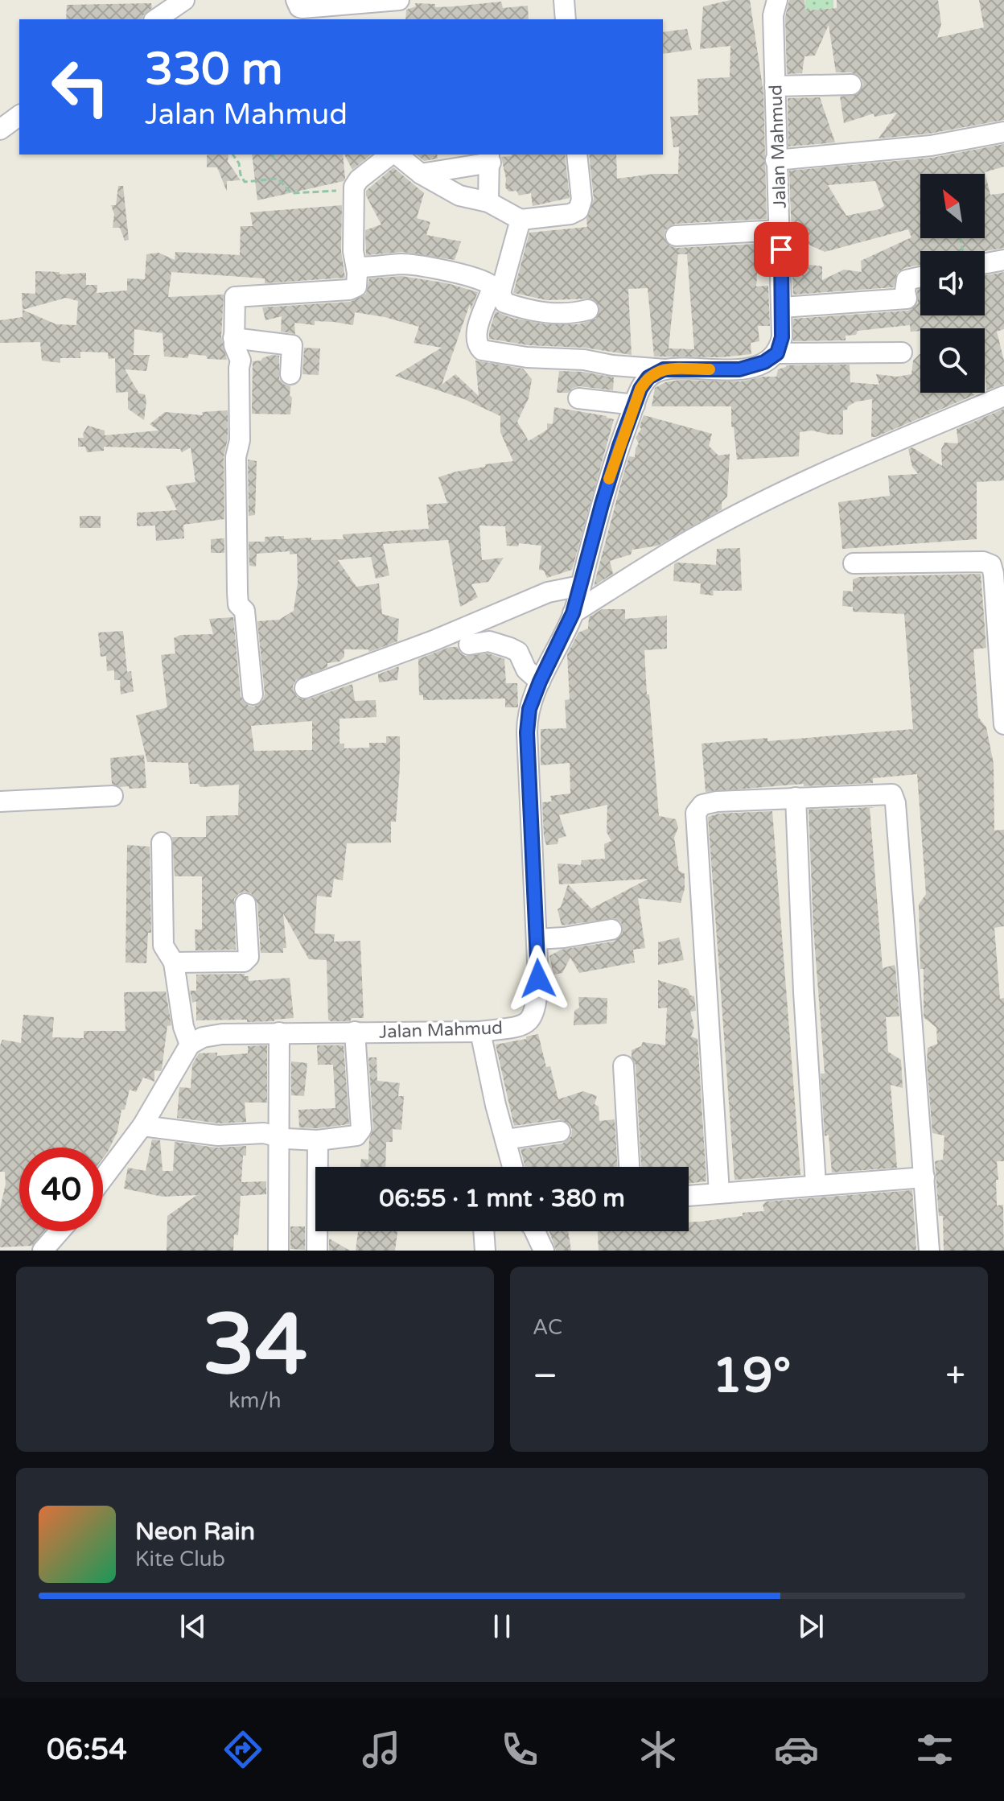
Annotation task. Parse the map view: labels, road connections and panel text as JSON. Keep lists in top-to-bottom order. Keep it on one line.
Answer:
{"streets":{"street":["Jalan Mahmud"]},"north":"top left","page":{"turn":["330 m","Jalan Mahmud"],"limit":"40","trip":"06:55 · 1 mnt · 380 m","tile":[["34","km/h"],"AC"],"heat":["−","19°","+"],"song":["Neon Rain","Kite Club"],"tabs":"06:54"}}
